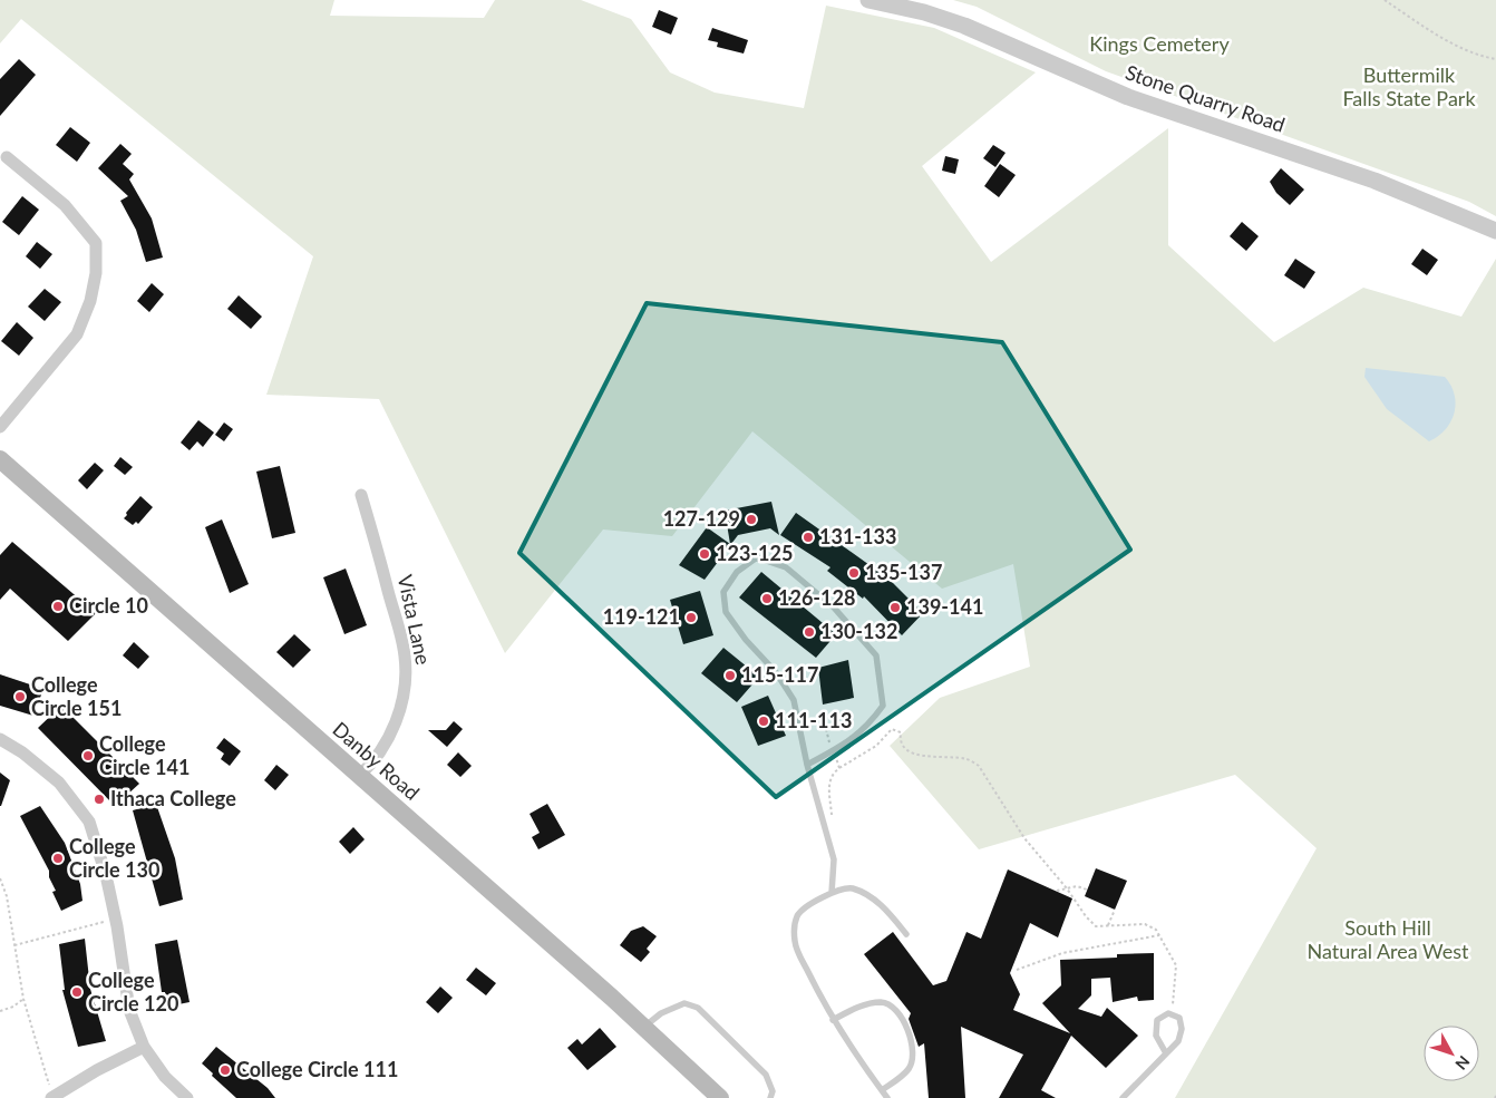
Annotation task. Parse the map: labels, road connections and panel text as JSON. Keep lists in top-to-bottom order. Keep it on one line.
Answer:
{"streets":{"main road":["Danby Road"],"street":["Stone Quarry Road","Vista Lane"]},"crossings":[["Vista Lane","Danby Road"]],"parks":["Kings Cemetery","Buttermilk Falls State Park","South Hill Natural Area West"],"places":["127-129","131-133","123-125","135-137","126-128","Circle 10","139-141","119-121","130-132","115-117","College Circle 151","111-113","College Circle 141","Ithaca College","College Circle 130","College Circle 120","College Circle 111"],"north":"bottom right"}
